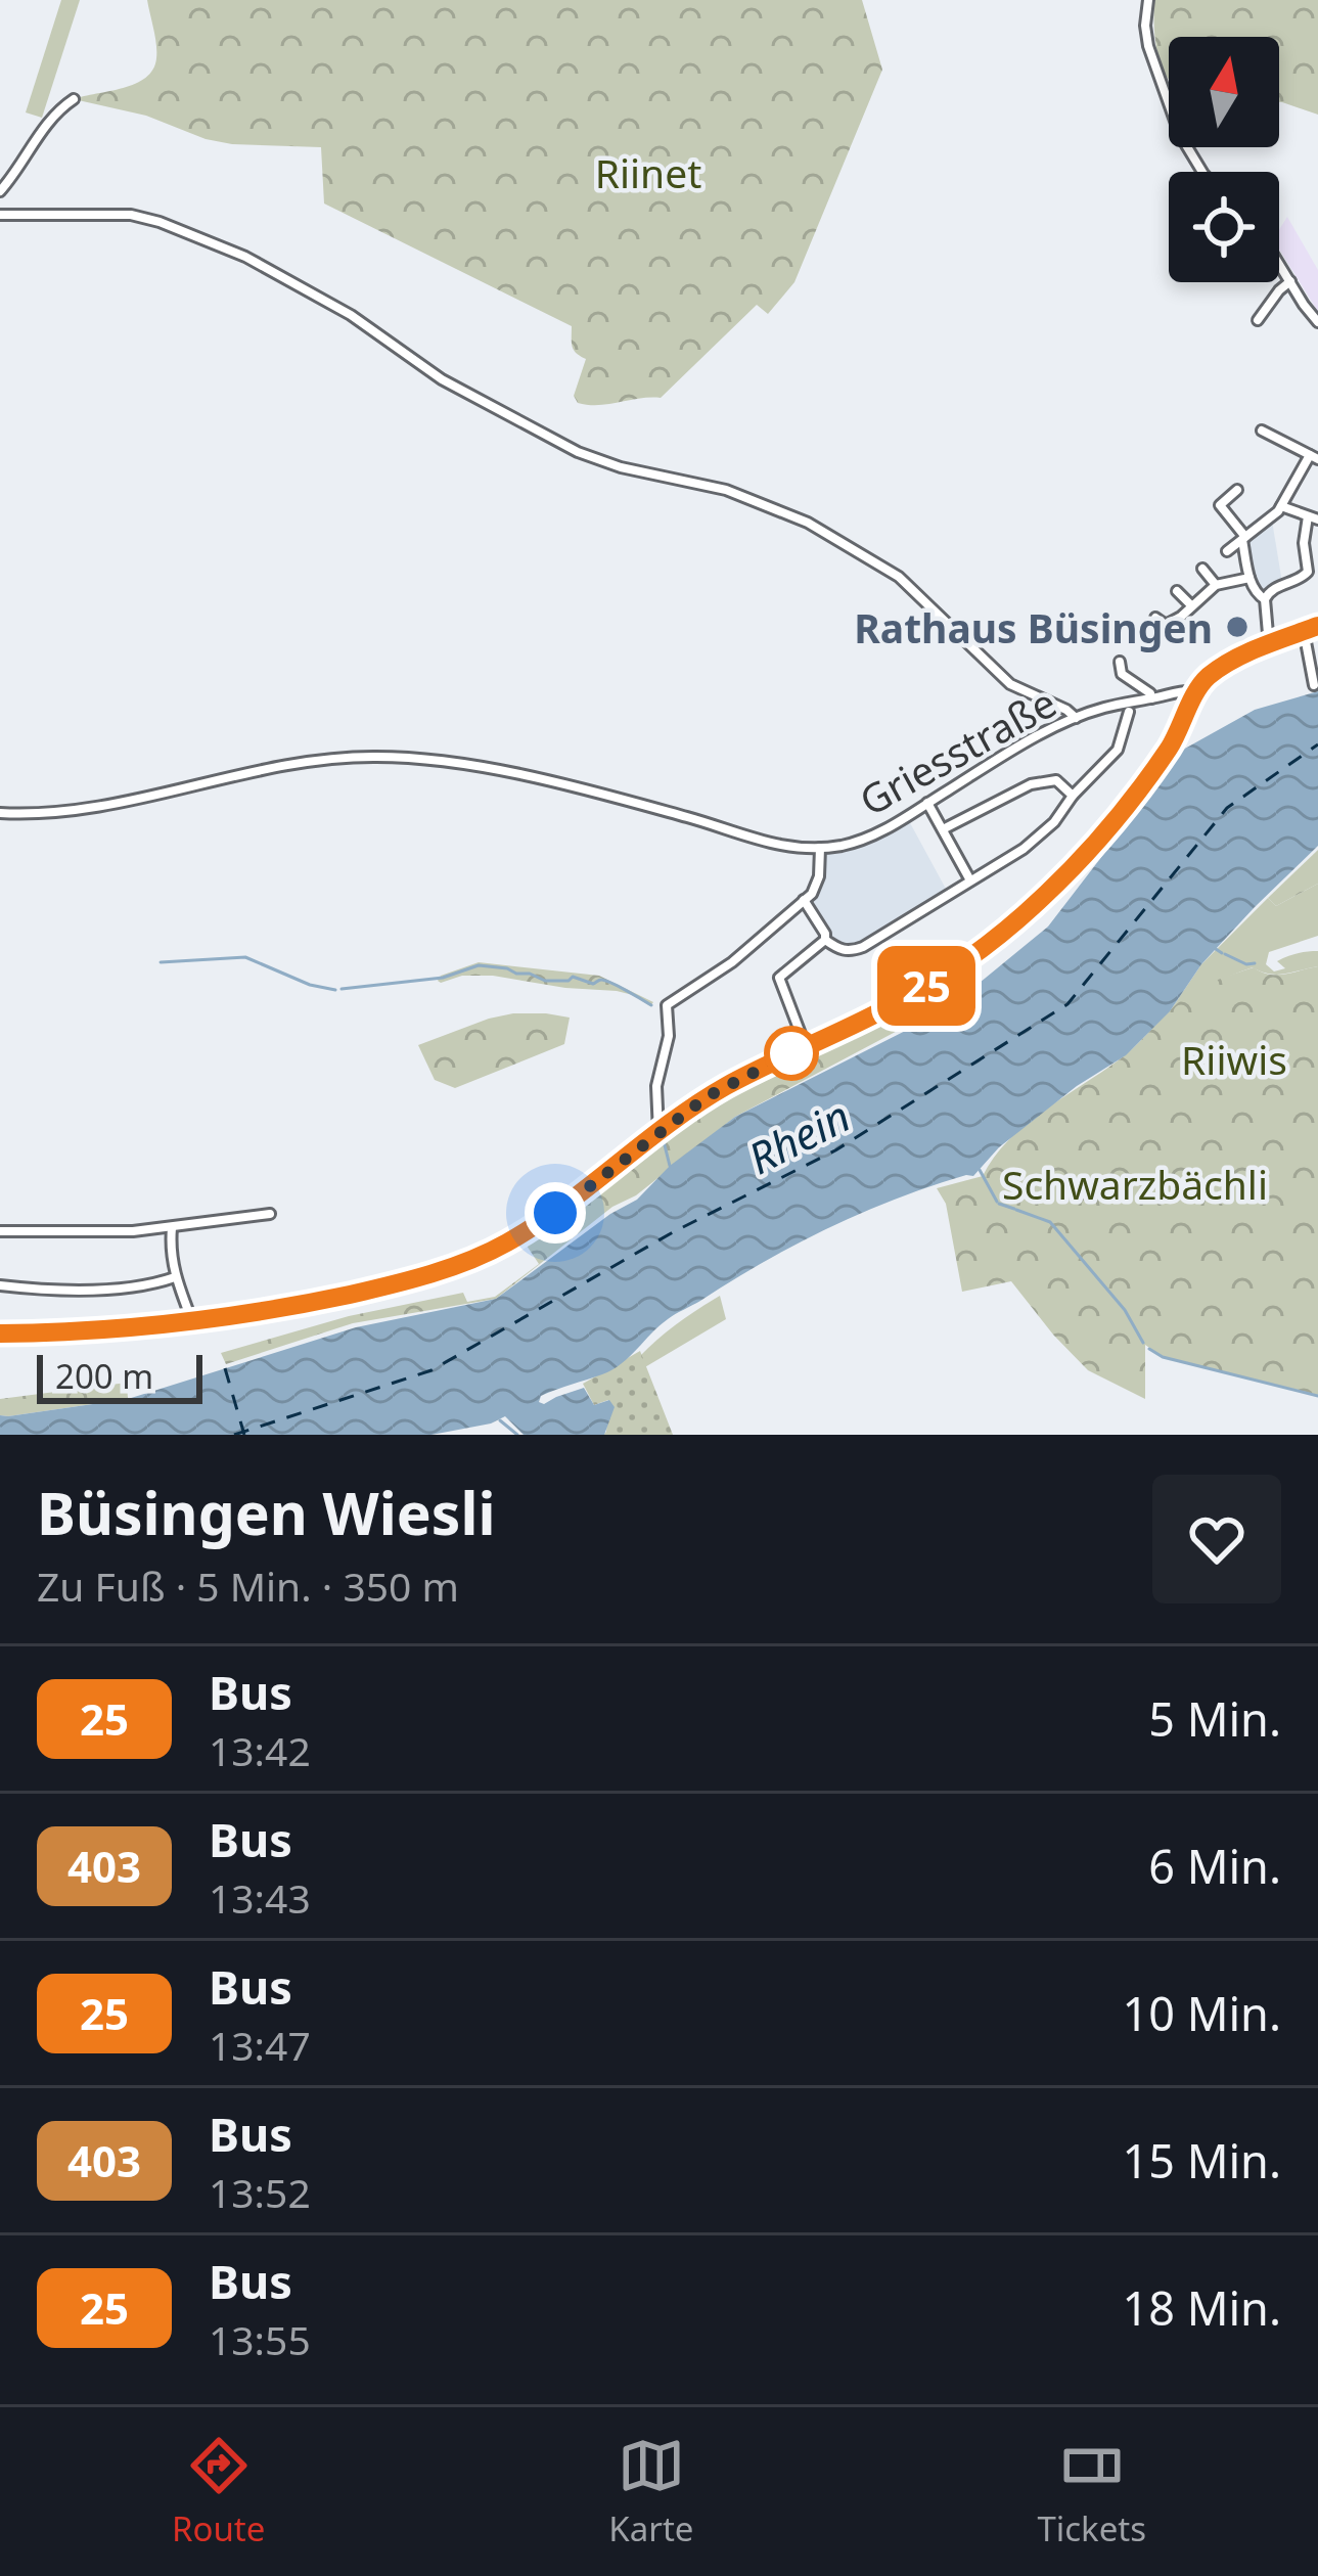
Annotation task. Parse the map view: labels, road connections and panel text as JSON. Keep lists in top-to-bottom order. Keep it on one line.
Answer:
{"streets":{"street":["Griesstraße"]},"water":["Rhein"],"parks":["Riinet","Riiwis","Schwarzbächli"],"places":["Rathaus Büsingen"],"lines":["bus line 25"],"scale_bar":"200 m","north":"top","page":{"on_map":"25","scale":"200 m","heading":["Büsingen Wiesli","Zu Fuß · 5 Min. · 350 m"],"list":[{"mark":"25","name":"Bus","note":"13:42","value":"5 Min."},{"mark":"403","name":"Bus","note":"13:43","value":"6 Min."},{"mark":"25","name":"Bus","note":"13:47","value":"10 Min."},{"mark":"403","name":"Bus","note":"13:52","value":"15 Min."},{"mark":"25","name":"Bus","note":"13:55","value":"18 Min."}],"tabs":["Route","Karte","Tickets"]}}
